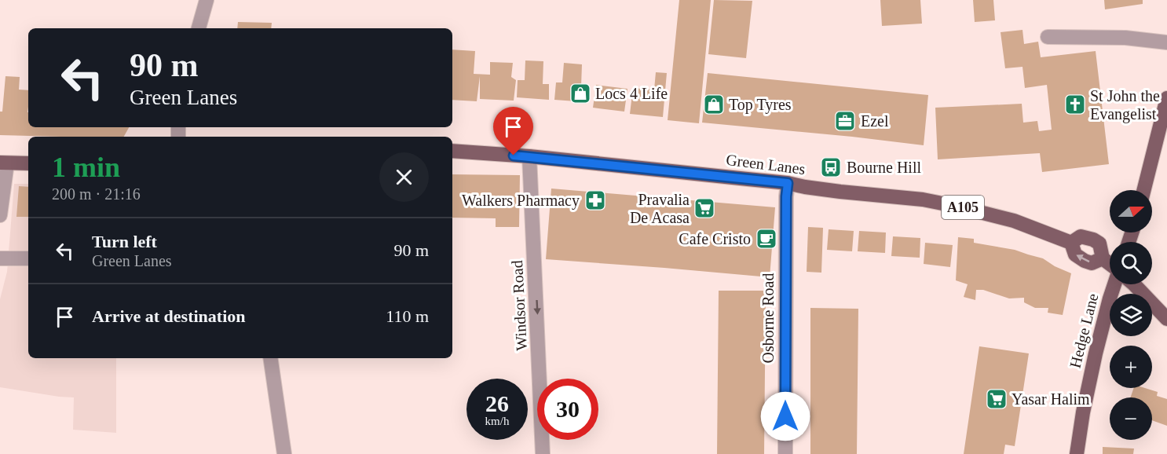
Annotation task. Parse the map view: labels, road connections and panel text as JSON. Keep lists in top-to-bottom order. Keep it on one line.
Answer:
{"streets":{"main road":["Green Lanes","A105","Hedge Lane"],"street":["Windsor Road","Osborne Road"]},"crossings":[["Green Lanes","Windsor Road"],["Green Lanes","Osborne Road"]],"one_way":["Windsor Road"],"places":{"shop":["Locs 4 Life","Top Tyres"],"church":["St John the Evangelist"],"office":["Ezel"],"bus stop":["Bourne Hill"],"pharmacy":["Walkers Pharmacy"],"supermarket":["Pravalia De Acasa","Yasar Halim"],"cafe":["Cafe Cristo"]},"north":"right","page":{"turn":["90 m","Green Lanes"],"heading":["1 min","200 m · 21:16"],"map_buttons":["+","−"],"list":[{"name":"Turn left","note":"Green Lanes","value":"90 m"},{"name":"Arrive at destination","value":"110 m"}],"speed":"26 km/h","limit":"30"}}
